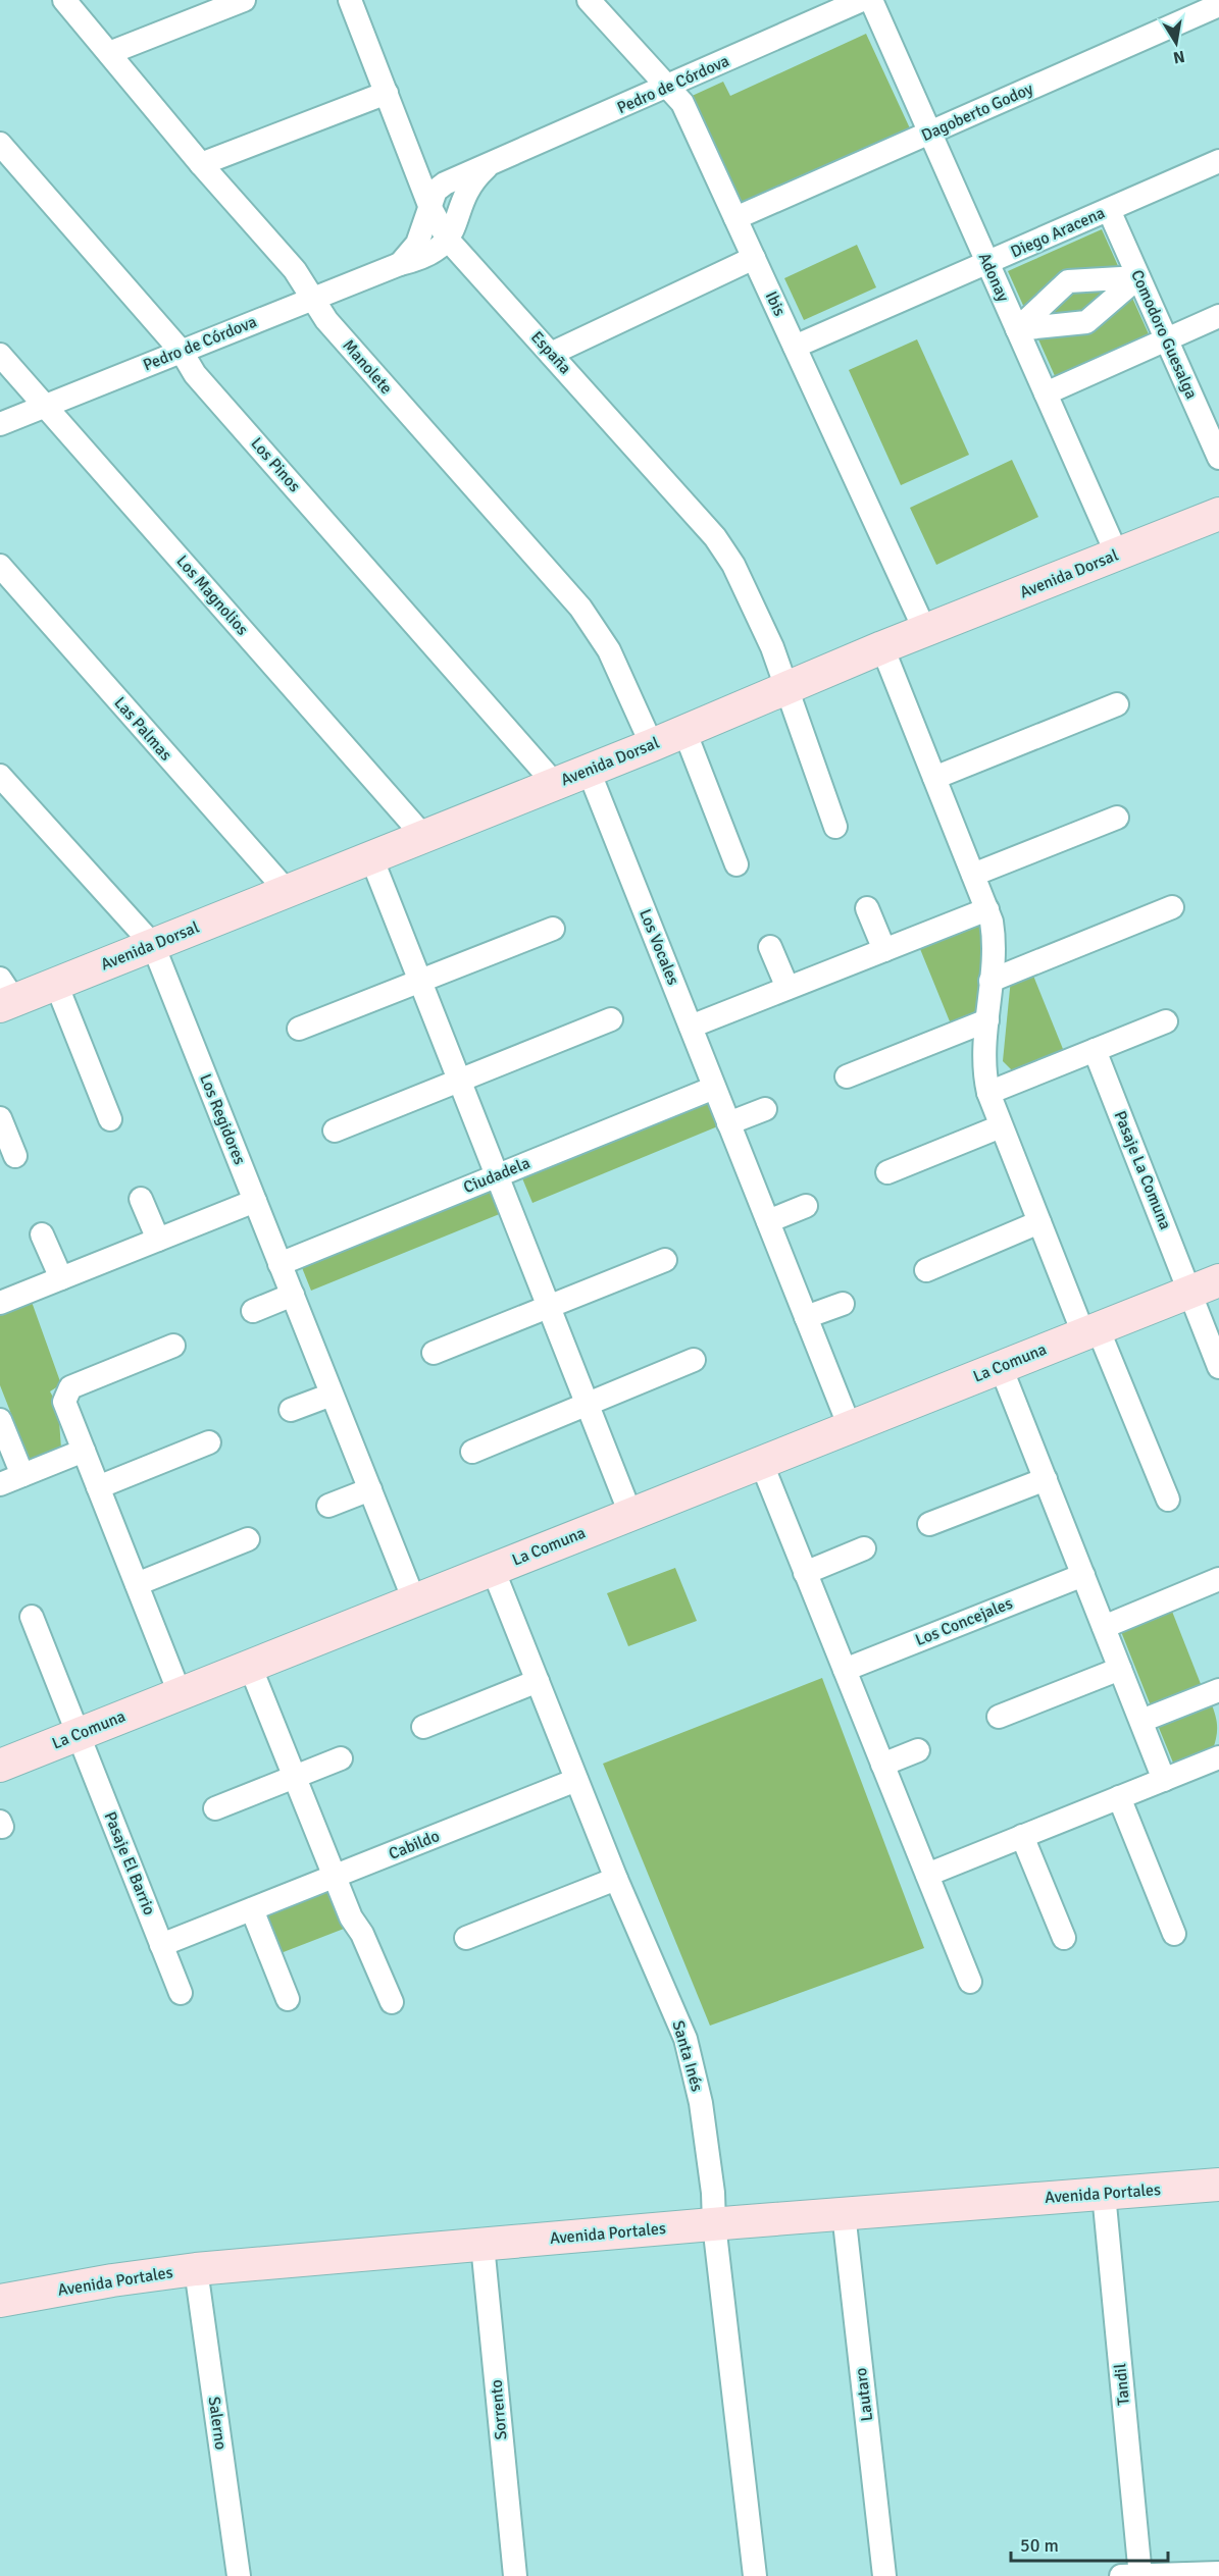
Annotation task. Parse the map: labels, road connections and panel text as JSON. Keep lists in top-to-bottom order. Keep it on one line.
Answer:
{"streets":{"street":["Pedro de Córdova","Dagoberto Godoy","Diego Aracena","Adonay","Ibis","Comodoro Guesalga","España","Manolete","Los Pinos","Avenida Dorsal","Los Magnolios","Las Palmas","Los Vocales","Los Regidores","Pasaje La Comuna","Ciudadela","La Comuna","Los Concejales","Cabildo","Pasaje El Barrio","Santa Inés","Avenida Portales","Tandil","Lautaro","Sorrento","Salerno"]},"crossings":[["Pedro de Córdova","Adonay"],["Pedro de Córdova","Ibis"],["Pedro de Córdova","España"],["Pedro de Córdova","Manolete"],["Pedro de Córdova","Los Pinos"],["Pedro de Córdova","Los Magnolios"],["Dagoberto Godoy","Adonay"],["Dagoberto Godoy","Ibis"],["Diego Aracena","Adonay"],["Diego Aracena","Ibis"],["Diego Aracena","Comodoro Guesalga"],["Adonay","Avenida Dorsal"],["Ibis","Avenida Dorsal"],["España","Avenida Dorsal"],["Manolete","Avenida Dorsal"],["Los Pinos","Avenida Dorsal"],["Avenida Dorsal","Los Magnolios"],["Avenida Dorsal","Las Palmas"],["Avenida Dorsal","Los Vocales"],["Avenida Dorsal","Los Regidores"],["Los Vocales","Ciudadela"],["Los Vocales","La Comuna"],["Los Regidores","Ciudadela"],["Los Regidores","La Comuna"],["Pasaje La Comuna","La Comuna"],["La Comuna","Pasaje El Barrio"],["La Comuna","Santa Inés"],["Cabildo","Pasaje El Barrio"],["Cabildo","Santa Inés"],["Santa Inés","Avenida Portales"],["Avenida Portales","Tandil"],["Avenida Portales","Lautaro"],["Avenida Portales","Sorrento"],["Avenida Portales","Salerno"]],"scale_bar":"50 m","north":"bottom"}
